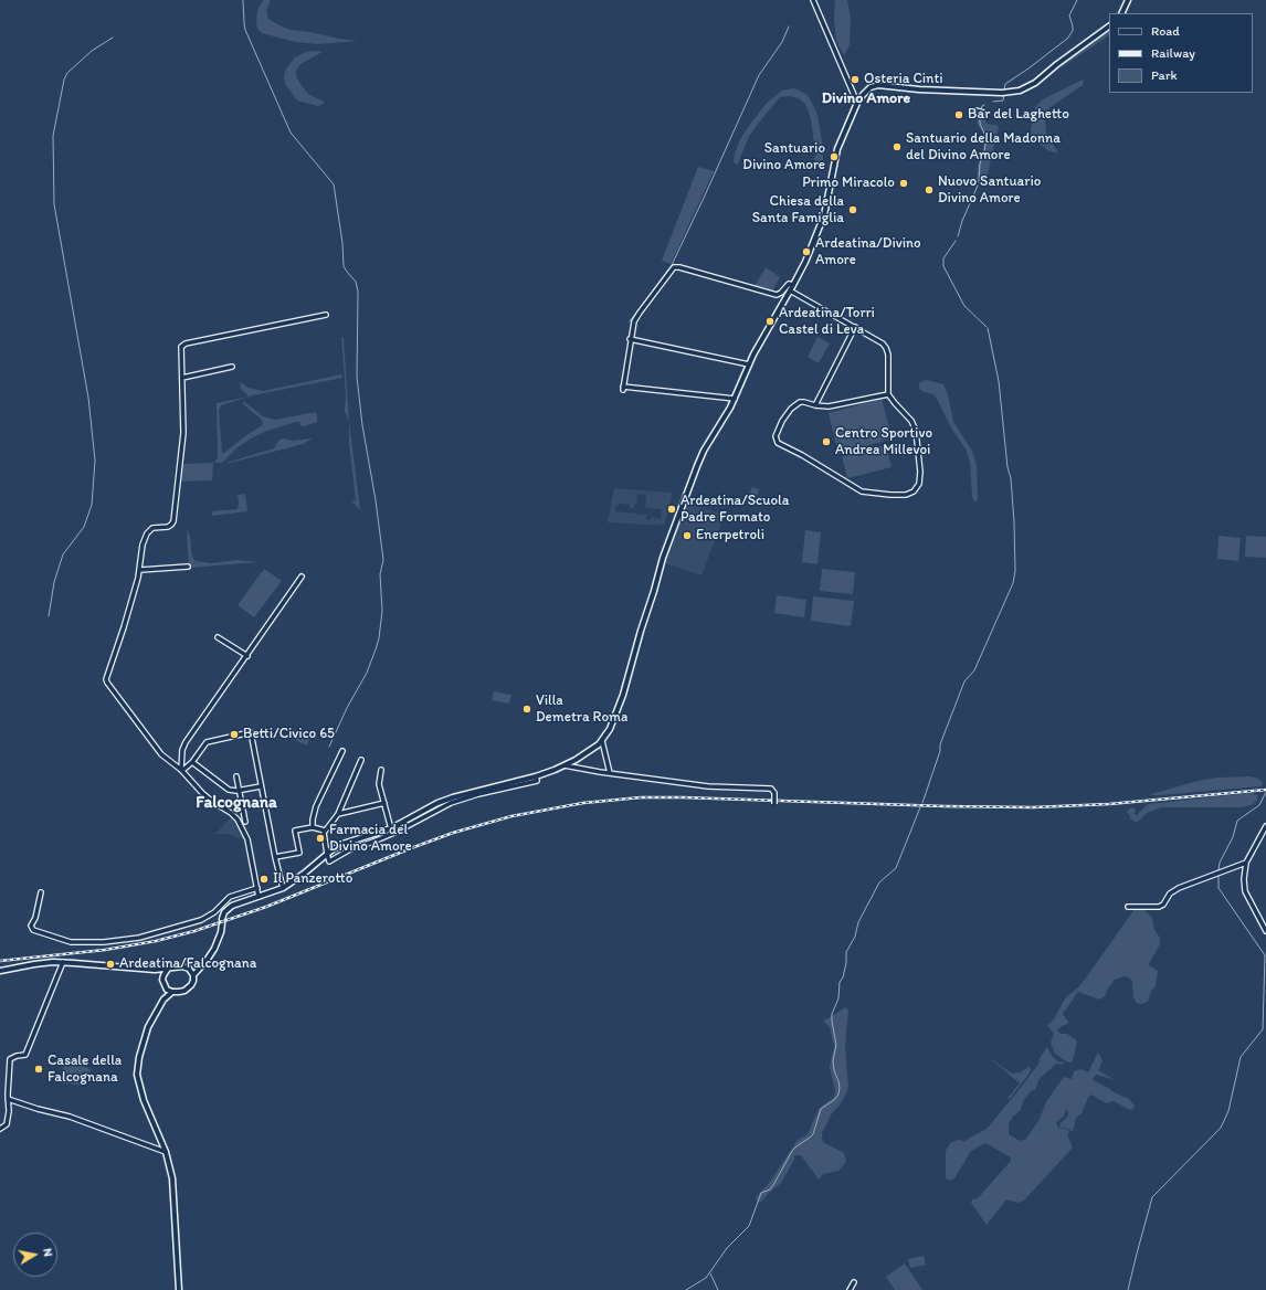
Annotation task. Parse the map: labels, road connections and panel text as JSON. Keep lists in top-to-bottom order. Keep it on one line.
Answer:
{"districts":["Divino Amore","Falcognana"],"places":["Osteria Cinti","Bar del Laghetto","Santuario della Madonna del Divino Amore","Santuario Divino Amore","Primo Miracolo","Nuovo Santuario Divino Amore","Chiesa della Santa Famiglia","Ardeatina/Divino Amore","Ardeatina/Torri Castel di Leva","Centro Sportivo Andrea Millevoi","Ardeatina/Scuola Padre Formato","Enerpetroli","Villa Demetra Roma","Betti/Civico 65","Farmacia del Divino Amore","Il Panzerotto","Ardeatina/Falcognana","Casale della Falcognana"],"legend":["Road","Railway","Park"],"north":"right"}
